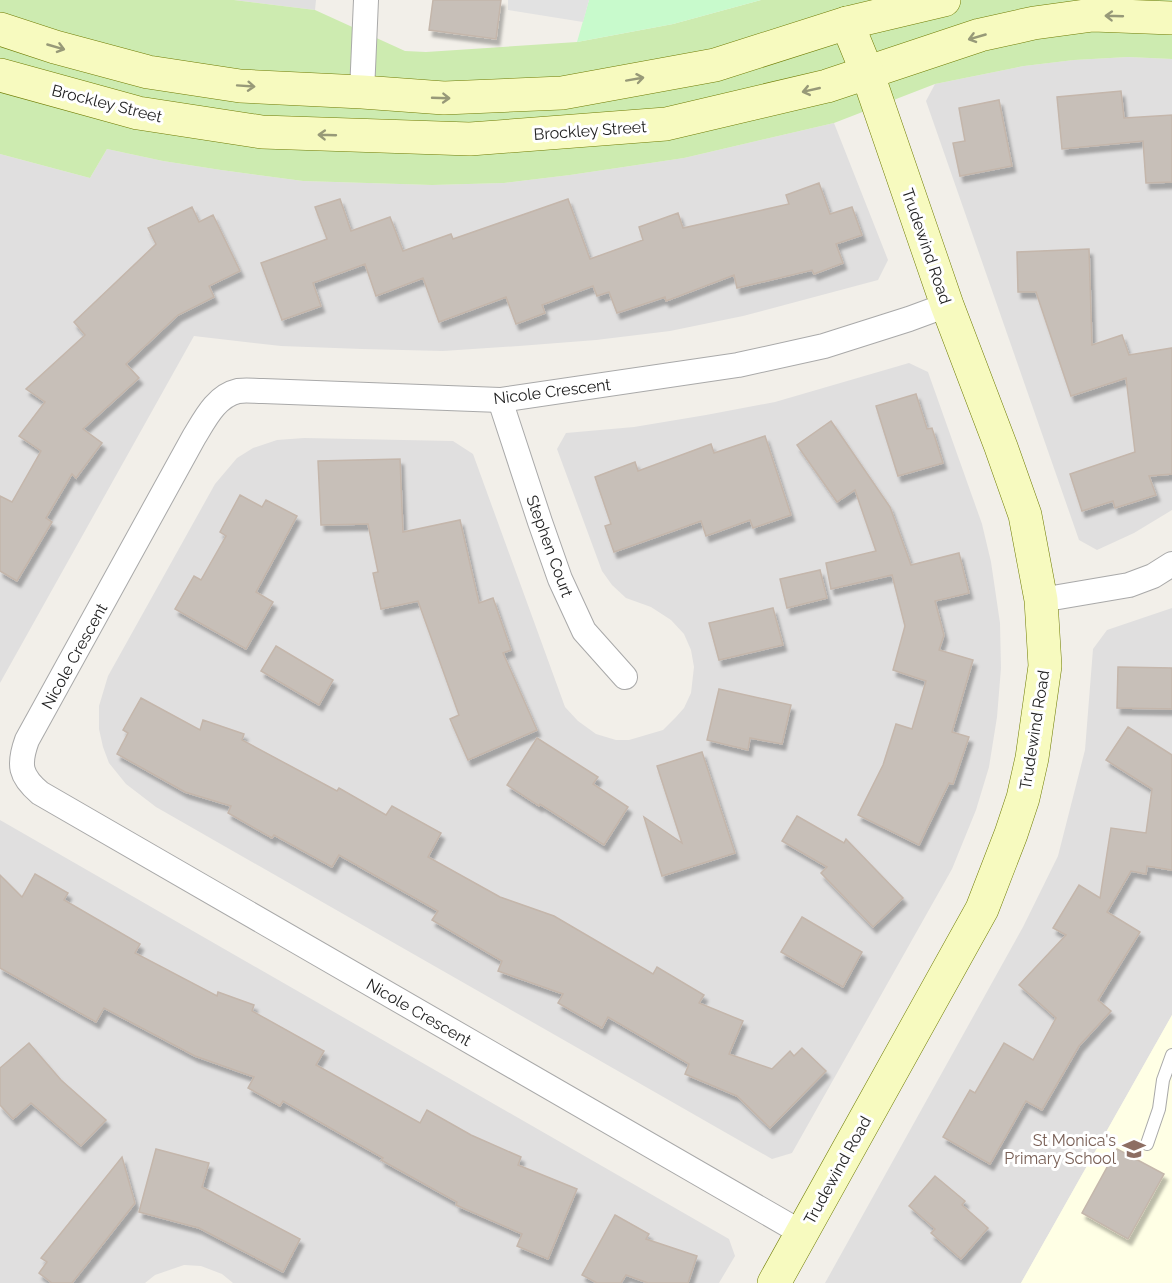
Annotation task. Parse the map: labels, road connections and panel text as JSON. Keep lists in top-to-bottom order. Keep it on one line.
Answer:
{"streets":{"main road":["Brockley Street","Trudewind Road"],"street":["Nicole Crescent","Stephen Court"]},"crossings":[["Brockley Street","Trudewind Road"],["Trudewind Road","Nicole Crescent"],["Nicole Crescent","Stephen Court"]],"places":{"school or university":["St Monica's Primary School"]}}
